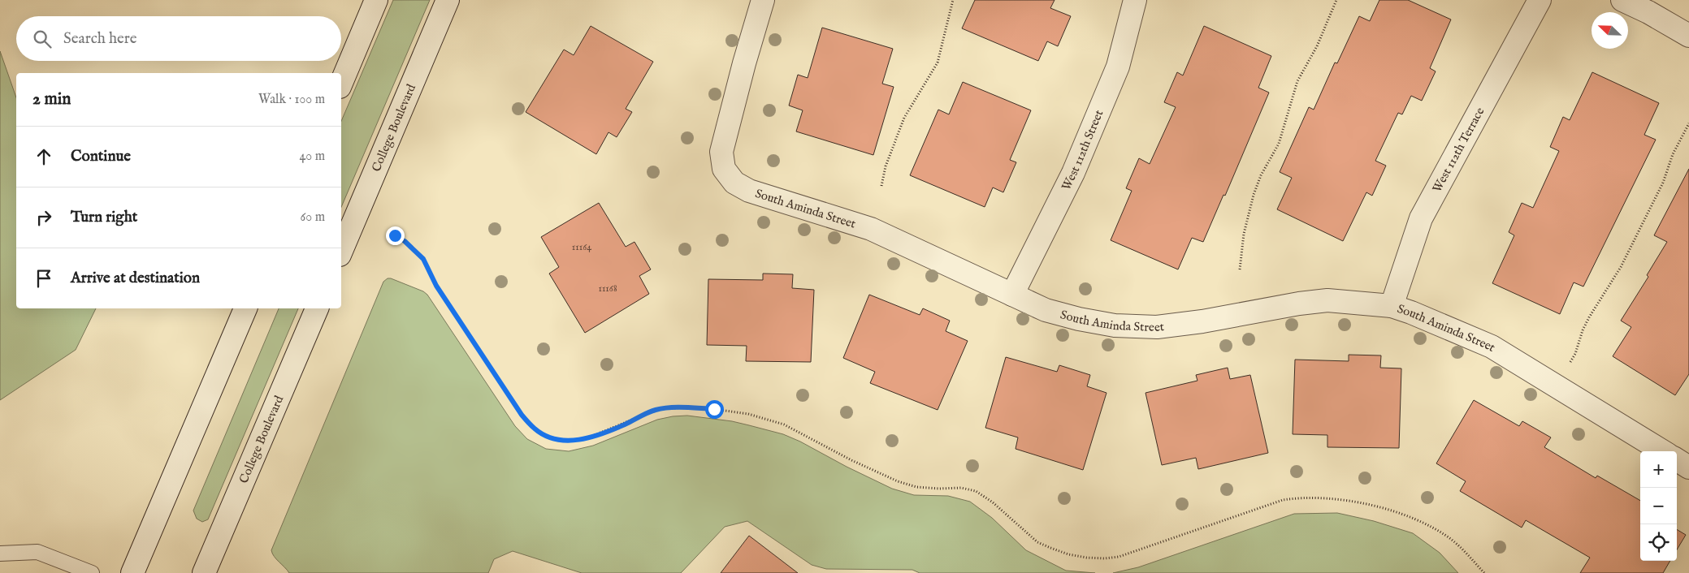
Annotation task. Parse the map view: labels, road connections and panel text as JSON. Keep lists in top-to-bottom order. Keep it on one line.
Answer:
{"streets":{"street":["College Boulevard","West 112th Street","West 112th Terrace","South Aminda Street"]},"crossings":[["West 112th Street","South Aminda Street"],["West 112th Terrace","South Aminda Street"]],"house_numbers":["11164","11168"],"north":"top left","page":{"search":"Search here","heading":["2 min","Walk · 100 m"],"list":[["Continue","40 m"],["Turn right","60 m"],"Arrive at destination"],"map_buttons":["+","−"]}}
